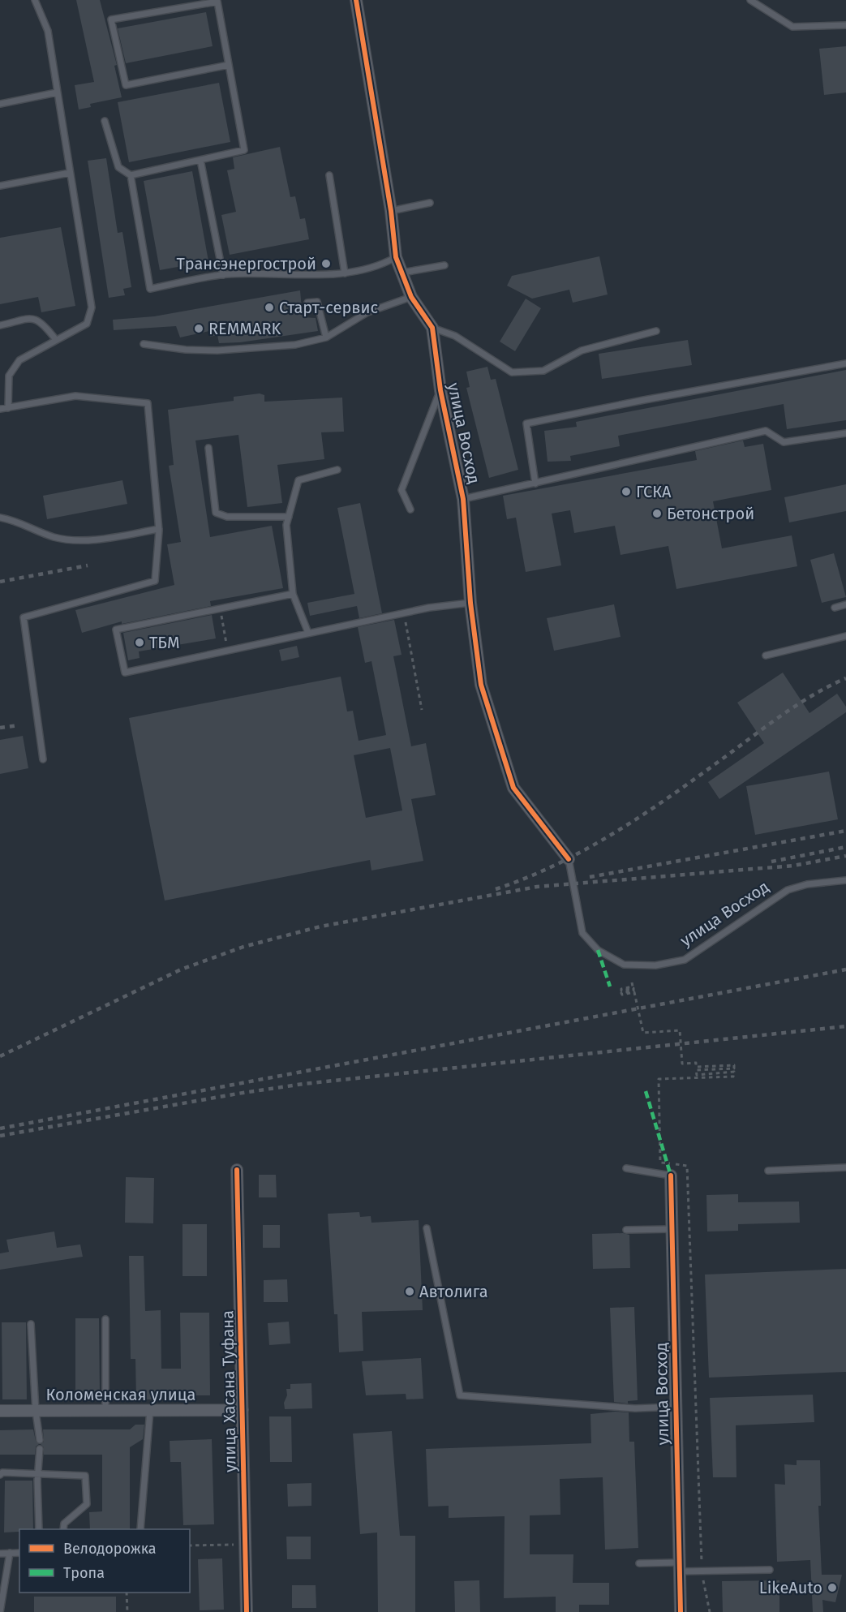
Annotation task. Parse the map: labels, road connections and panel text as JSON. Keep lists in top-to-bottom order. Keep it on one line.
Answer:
{"streets":{"street":["улица Восход","улица Хасана Туфана","Коломенская улица"]},"crossings":[["улица Хасана Туфана","Коломенская улица"]],"places":["Трансэнергострой","Старт-сервис","REMMARK","ГСКА","Бетонстрой","ТБМ","Автолига","LikeAuto"],"legend":["Велодорожка","Тропа"]}
